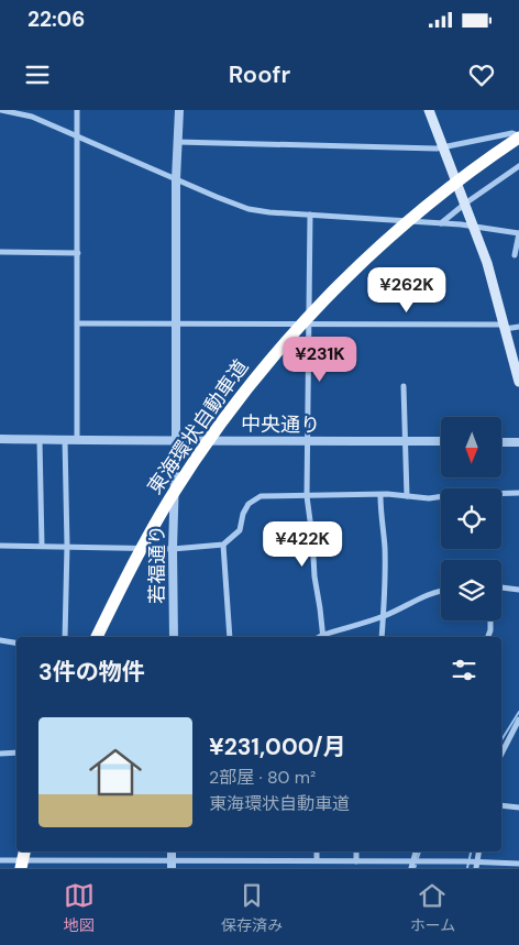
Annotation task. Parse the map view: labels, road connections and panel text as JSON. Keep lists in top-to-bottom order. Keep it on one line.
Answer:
{"streets":{"highway":["東海環状自動車道"],"street":["中央通り","若福通り"]},"crossings":[["中央通り","若福通り"]],"north":"bottom","page":{"status":"22:06","header":"Roofr","price":["¥262K","¥231K","¥422K"],"heading":"3件の物件","list":[{"name":"¥231,000/月","note":"2部屋 · 80 m² · 東海環状自動車道"}],"tabs":["地図","保存済み","ホーム"]}}
